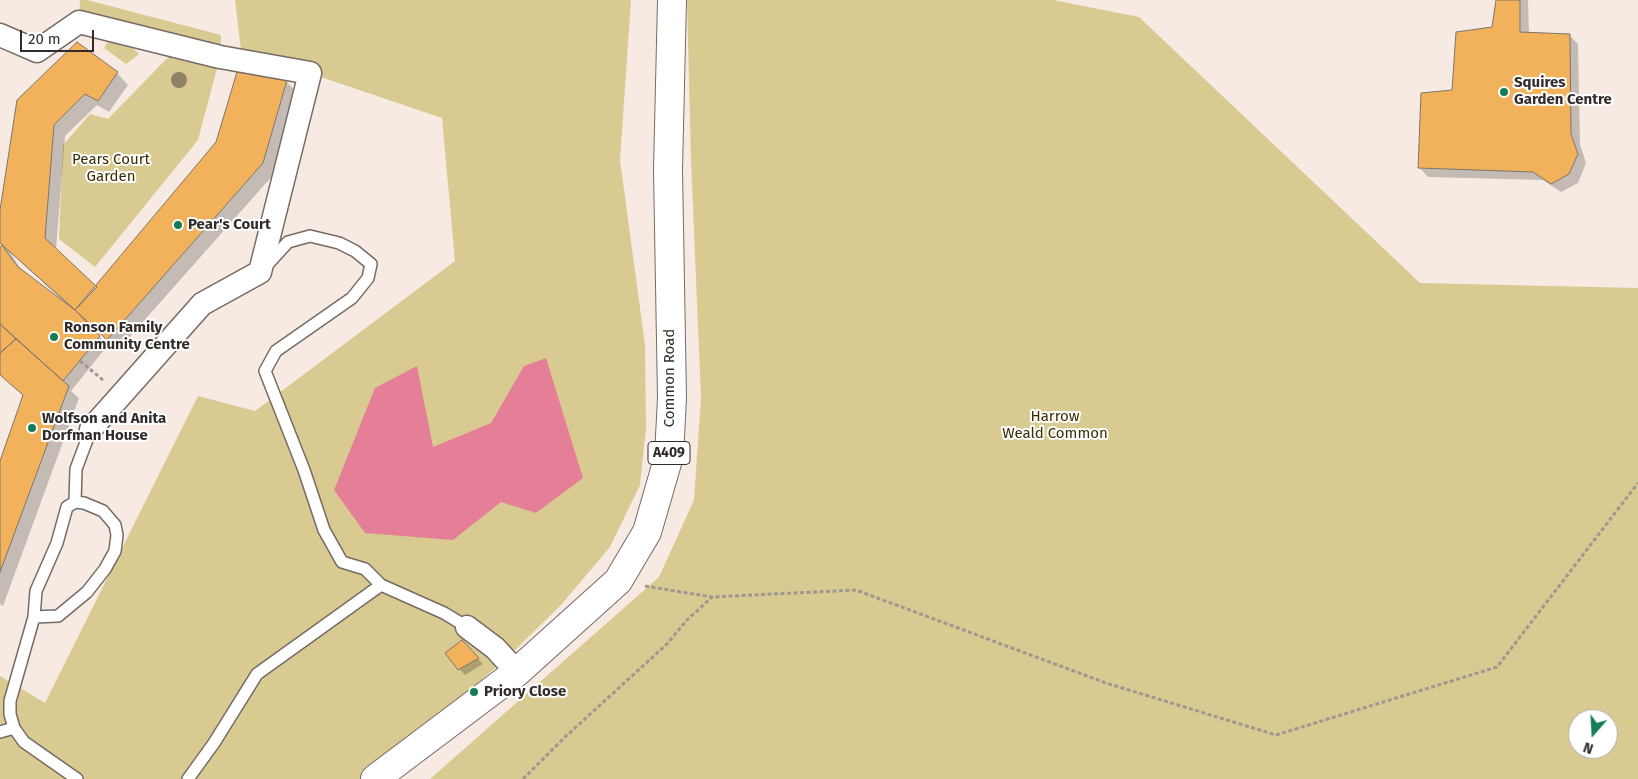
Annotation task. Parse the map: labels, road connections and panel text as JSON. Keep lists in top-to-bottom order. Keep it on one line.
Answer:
{"streets":{"main road":["Common Road","A409"]},"parks":["Pears Court Garden","Harrow Weald Common"],"places":["Squires Garden Centre","Pear's Court","Ronson Family Community Centre","Wolfson and Anita Dorfman House","Priory Close"],"scale_bar":"20 m","north":"bottom"}
